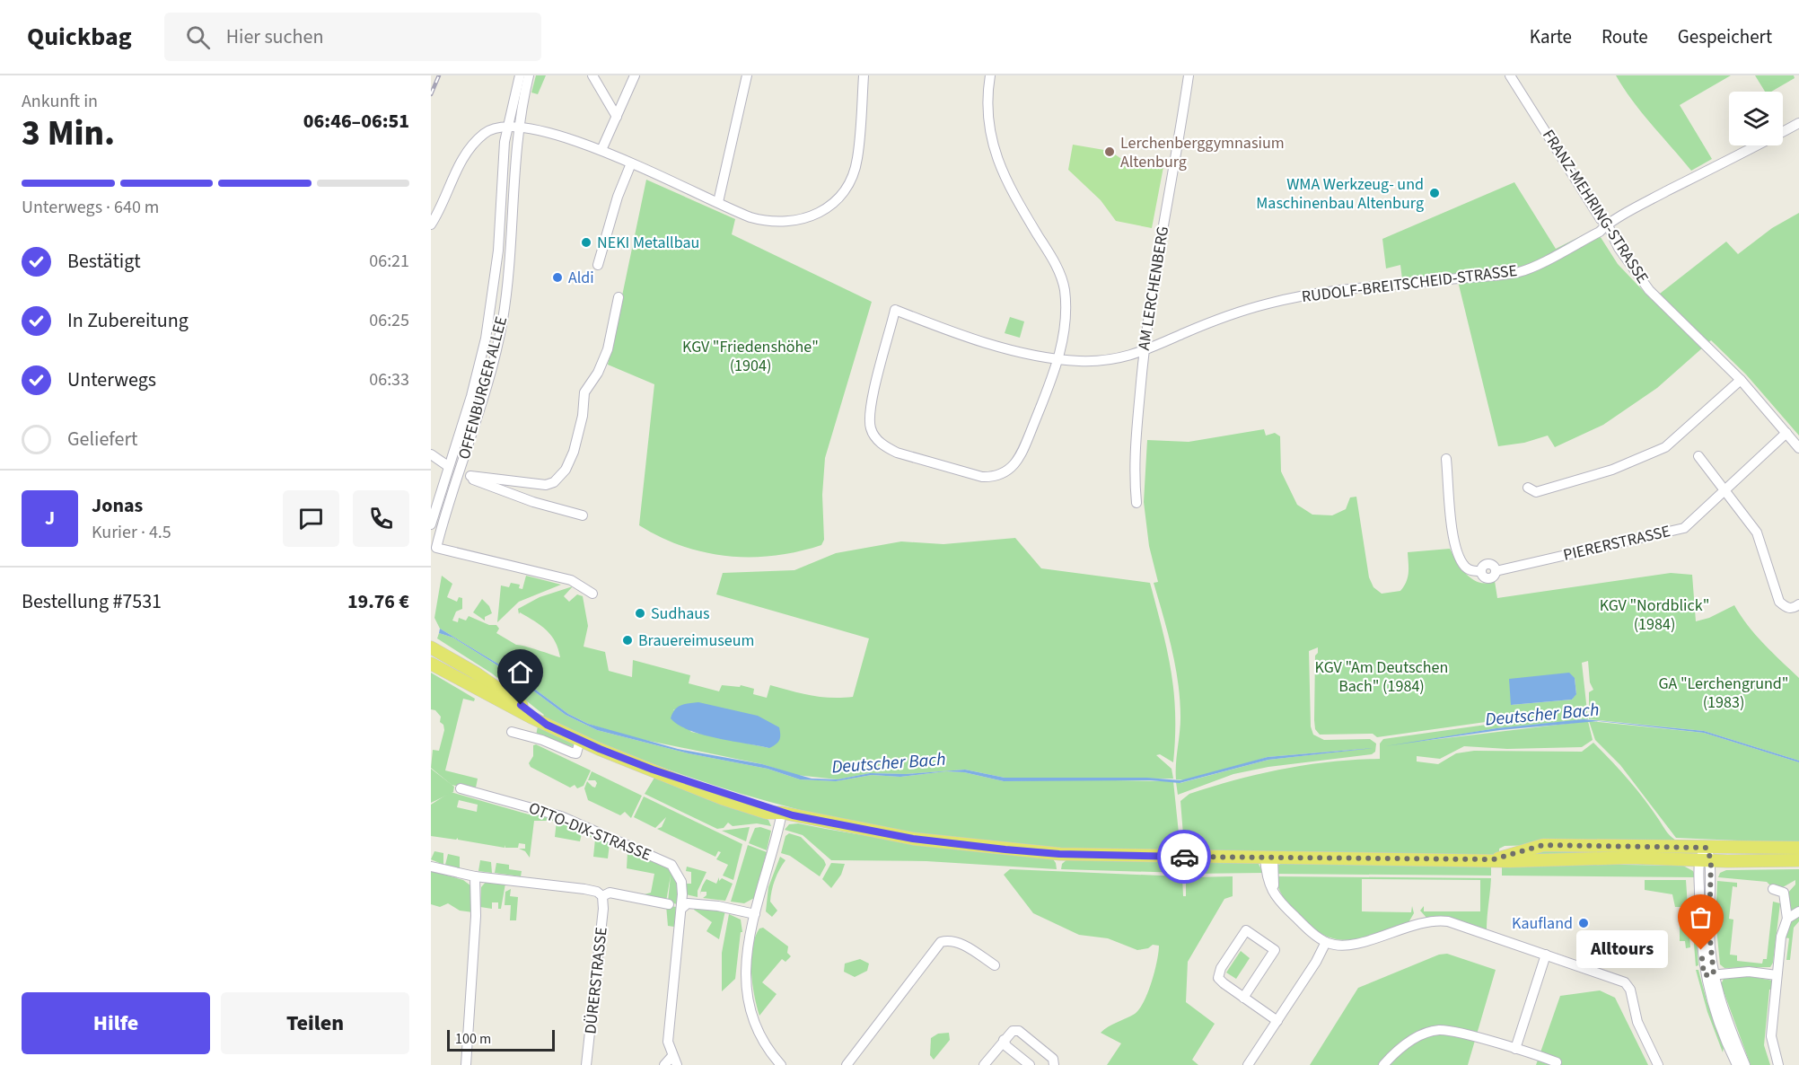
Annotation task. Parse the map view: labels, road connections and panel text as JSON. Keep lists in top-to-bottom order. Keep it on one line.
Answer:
{"streets":{"street":["FRANZ-MEHRING-STRASSE","RUDOLF-BREITSCHEID-STRASSE","AM LERCHENBERG","OFFENBURGER ALLEE","PIERERSTRASSE","OTTO-DIX-STRASSE","DÜRERSTRASSE"]},"crossings":[["FRANZ-MEHRING-STRASSE","RUDOLF-BREITSCHEID-STRASSE"],["FRANZ-MEHRING-STRASSE","PIERERSTRASSE"],["RUDOLF-BREITSCHEID-STRASSE","AM LERCHENBERG"]],"water":["Deutscher Bach"],"parks":["KGV \"Friedenshöhe\" (1904)","KGV \"Nordblick\" (1984)","KGV \"Am Deutschen Bach\" (1984)","GA \"Lerchengrund\" (1983)"],"places":["Lerchenberggymnasium Altenburg","WMA Werkzeug- und Maschinenbau Altenburg","NEKI Metallbau","Aldi","Sudhaus","Brauereimuseum","Kaufland","Alltours"],"scale_bar":"100 m","page":{"header":"Quickbag","search":"Hier suchen","nav":["Karte","Route","Gespeichert"],"heading":["3 Min.","Ankunft in","06:46–06:51"],"panel":["Jonas","Kurier · 4.5","Bestellung #7531","19.76 €"],"bar":"Unterwegs · 640 m","list":[["Bestätigt","06:21"],["In Zubereitung","06:25"],["Unterwegs","06:33"],"Geliefert"],"round":"J","bubble":"Alltours","buttons":["Hilfe","Teilen"],"scale":"100 m"}}
